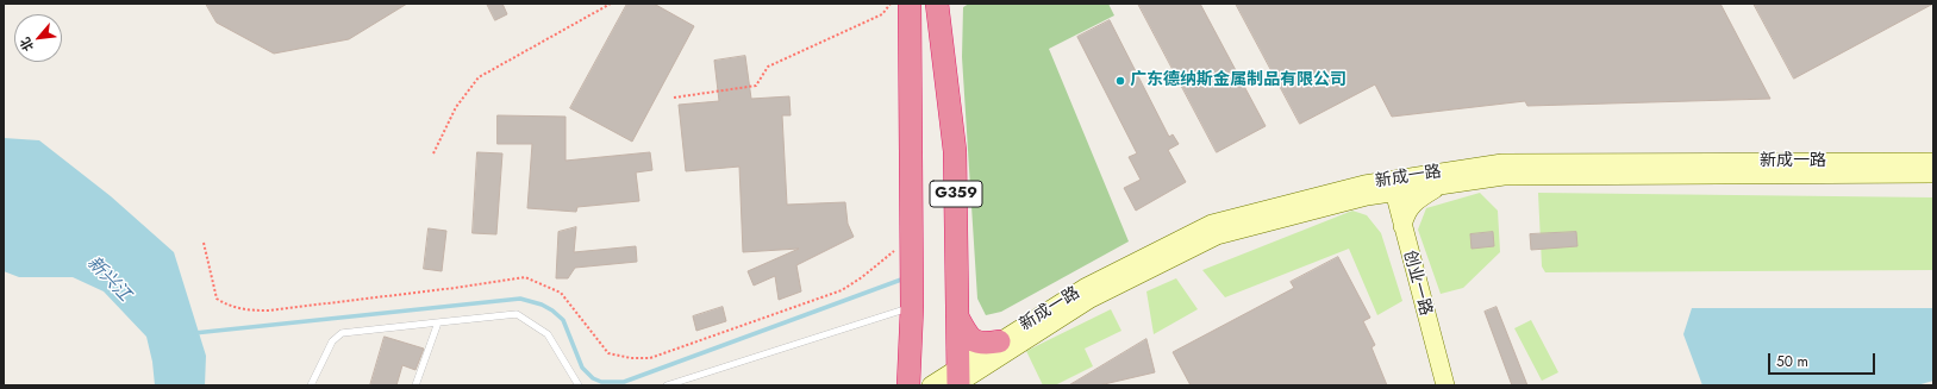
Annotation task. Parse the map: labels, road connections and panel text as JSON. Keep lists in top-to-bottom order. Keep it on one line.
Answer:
{"streets":{"highway":["G359"],"street":["新成一路","创业一路"]},"crossings":[["新成一路","G359"],["新成一路","创业一路"]],"water":["新兴江"],"places":["广东德纳斯金属制品有限公司"],"scale_bar":"50 m","north":"bottom left"}
